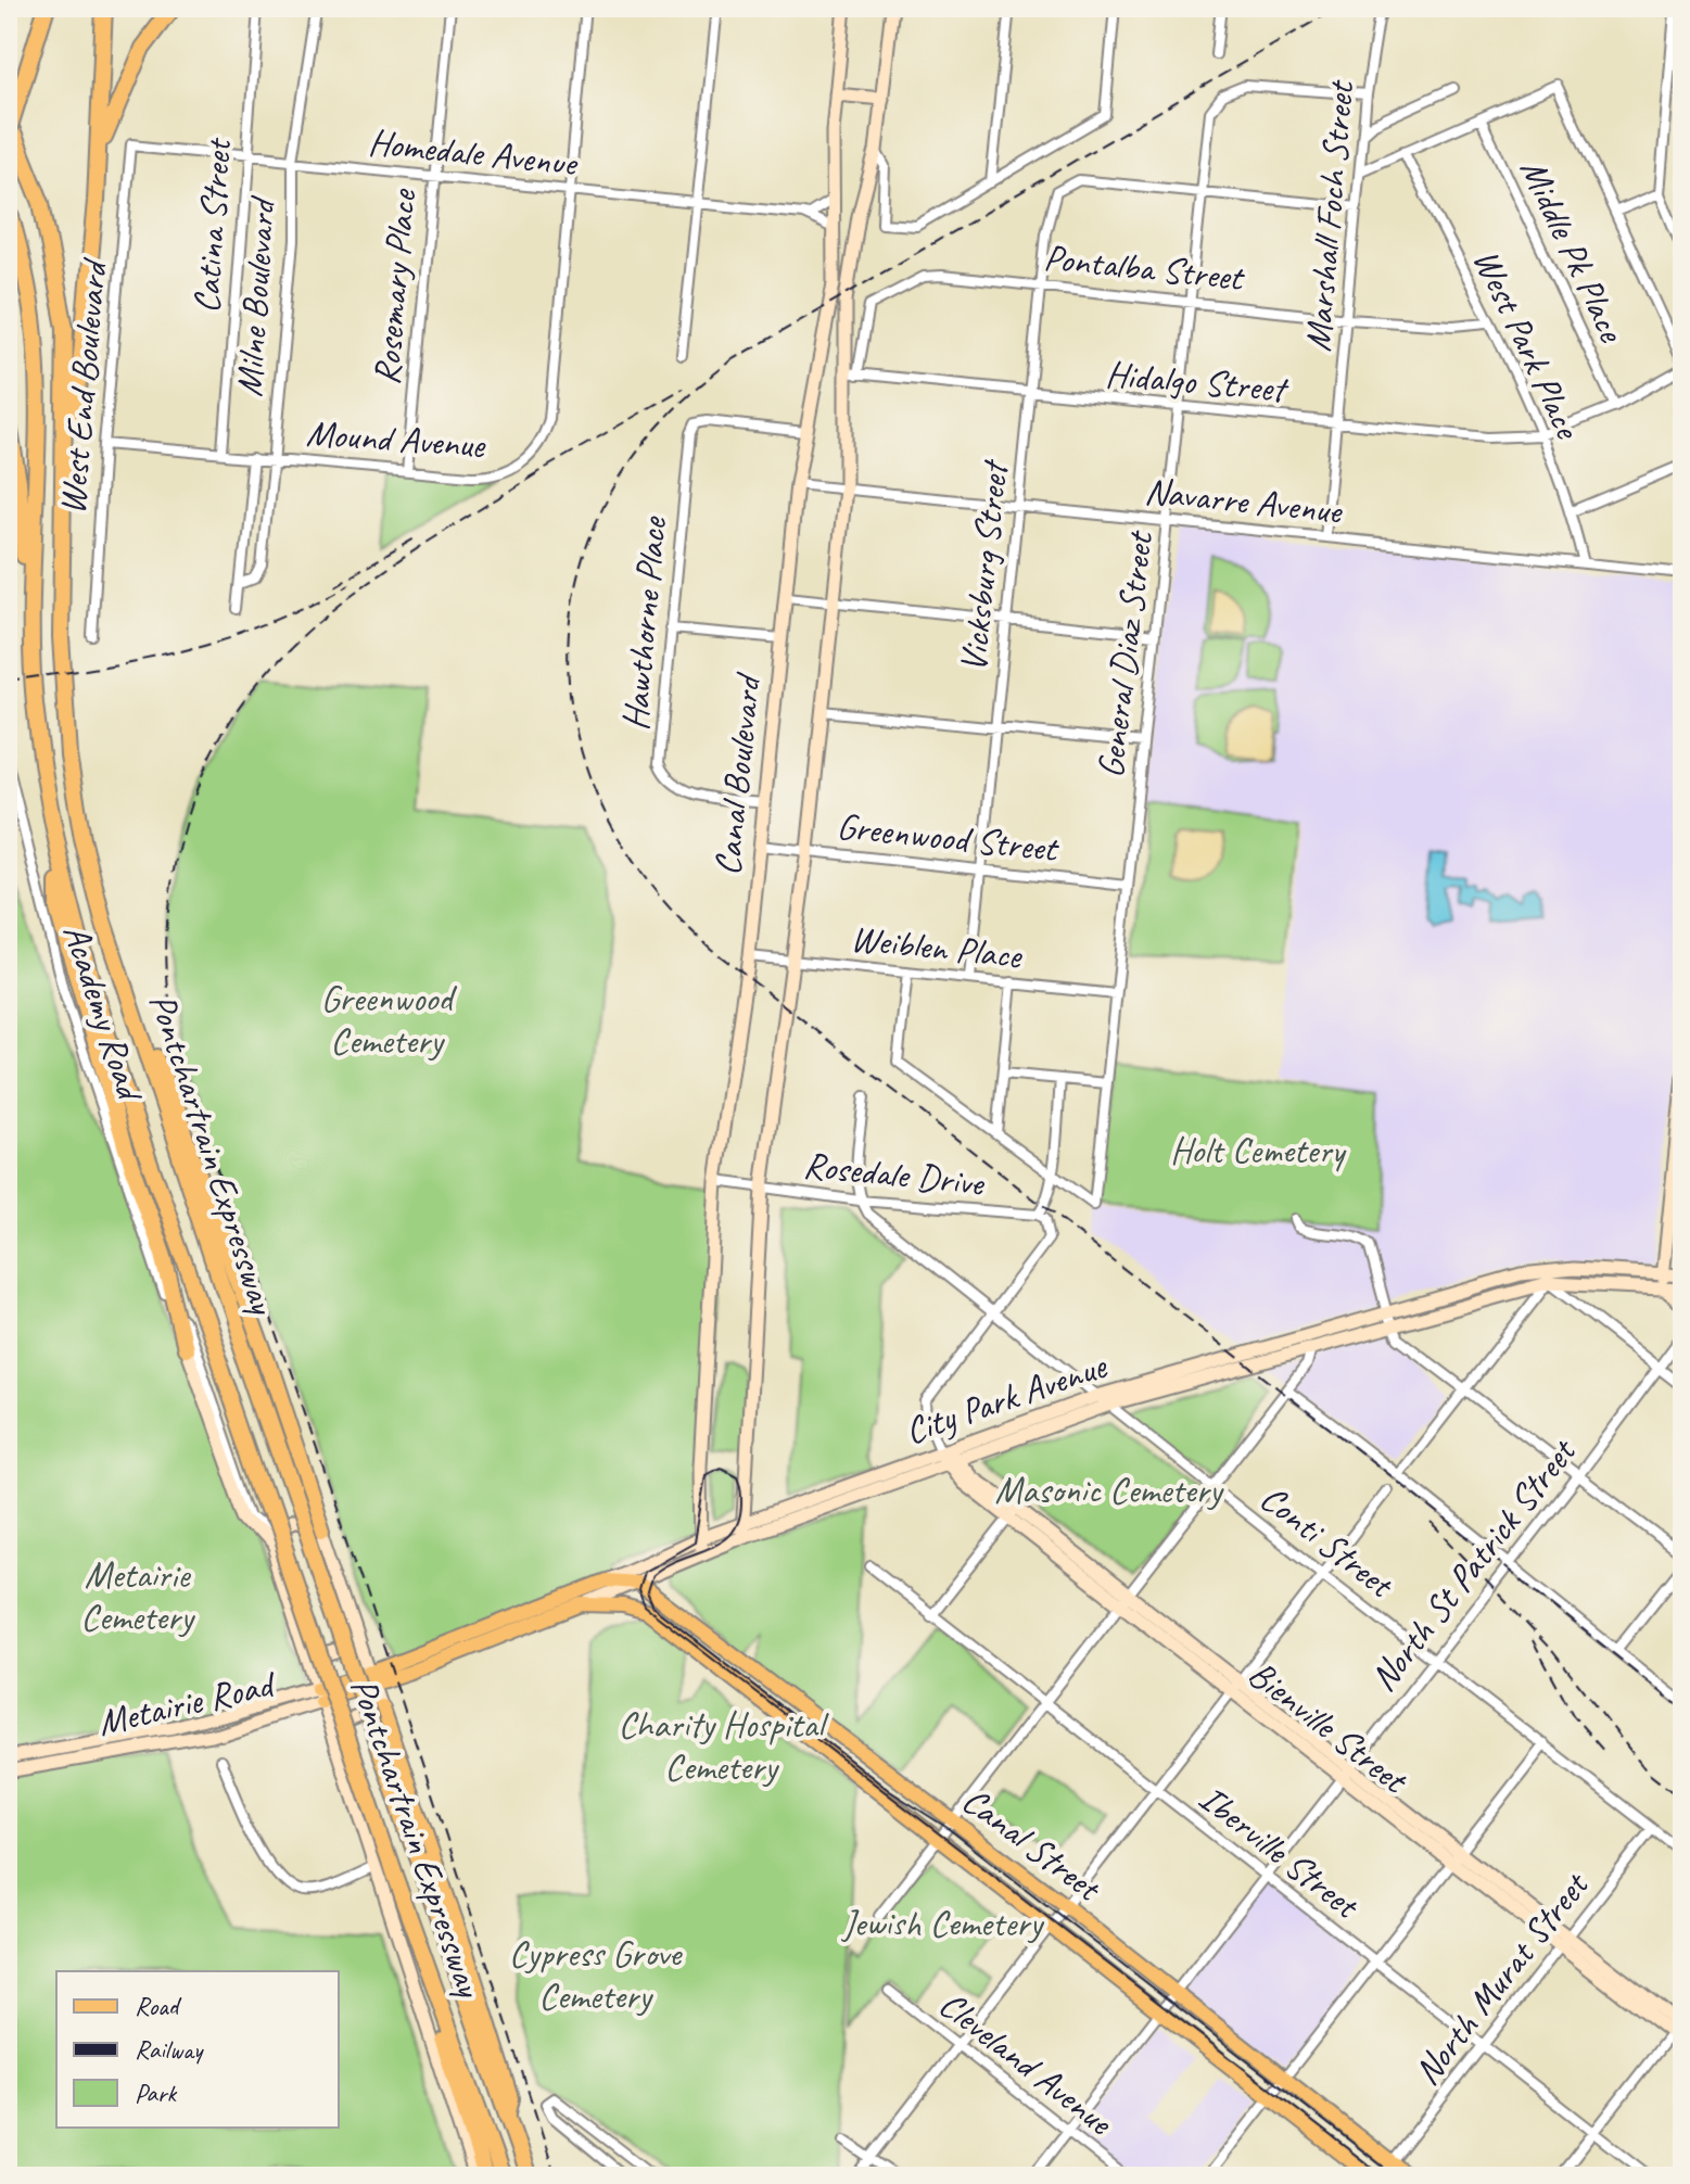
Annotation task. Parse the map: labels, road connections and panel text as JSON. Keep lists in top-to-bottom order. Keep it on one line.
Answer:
{"streets":{"highway":["Pontchartrain Expressway"],"main road":["Canal Boulevard","City Park Avenue","Metairie Road","Bienville Street","Canal Street"],"street":["Homedale Avenue","Marshall Foch Street","Catina Street","Middle Pk Place","Pontalba Street","Rosemary Place","Milne Boulevard","West Park Place","Hidalgo Street","West End Boulevard","Mound Avenue","Navarre Avenue","Vicksburg Street","Hawthorne Place","General Diaz Street","Greenwood Street","Weiblen Place","Academy Road","Rosedale Drive","Conti Street","North St Patrick Street","Iberville Street","North Murat Street","Cleveland Avenue"]},"crossings":[["Homedale Avenue","Catina Street"],["Homedale Avenue","Rosemary Place"],["Homedale Avenue","Milne Boulevard"],["Homedale Avenue","West End Boulevard"],["Homedale Avenue","Mound Avenue"],["Homedale Avenue","Canal Boulevard"],["Marshall Foch Street","Pontalba Street"],["Marshall Foch Street","Hidalgo Street"],["Marshall Foch Street","Navarre Avenue"],["Marshall Foch Street","General Diaz Street"],["Catina Street","Mound Avenue"],["Middle Pk Place","Hidalgo Street"],["Pontalba Street","West Park Place"],["Pontalba Street","Hidalgo Street"],["Pontalba Street","Vicksburg Street"],["Pontalba Street","General Diaz Street"],["Pontalba Street","Canal Boulevard"],["Rosemary Place","Mound Avenue"],["Milne Boulevard","Mound Avenue"],["West Park Place","Hidalgo Street"],["West Park Place","Navarre Avenue"],["Hidalgo Street","Vicksburg Street"],["Hidalgo Street","General Diaz Street"],["Hidalgo Street","Canal Boulevard"],["West End Boulevard","Mound Avenue"],["Navarre Avenue","Vicksburg Street"],["Navarre Avenue","General Diaz Street"],["Navarre Avenue","Canal Boulevard"],["Vicksburg Street","General Diaz Street"],["Vicksburg Street","Greenwood Street"],["Vicksburg Street","Weiblen Place"],["Hawthorne Place","Canal Boulevard"],["General Diaz Street","Greenwood Street"],["General Diaz Street","Weiblen Place"],["Canal Boulevard","Greenwood Street"],["Canal Boulevard","Weiblen Place"],["Canal Boulevard","Rosedale Drive"],["Canal Boulevard","City Park Avenue"],["Rosedale Drive","Conti Street"],["City Park Avenue","Conti Street"],["City Park Avenue","Metairie Road"],["City Park Avenue","Bienville Street"],["City Park Avenue","Canal Street"],["Conti Street","North St Patrick Street"],["Conti Street","Bienville Street"],["Conti Street","North Murat Street"],["North St Patrick Street","Bienville Street"],["North St Patrick Street","Canal Street"],["North St Patrick Street","Iberville Street"],["North St Patrick Street","Cleveland Avenue"],["Bienville Street","North Murat Street"],["Canal Street","North Murat Street"],["Iberville Street","North Murat Street"]],"parks":["Greenwood Cemetery","Holt Cemetery","Masonic Cemetery","Metairie Cemetery","Charity Hospital Cemetery","Jewish Cemetery","Cypress Grove Cemetery"],"legend":["Road","Railway","Park"]}
